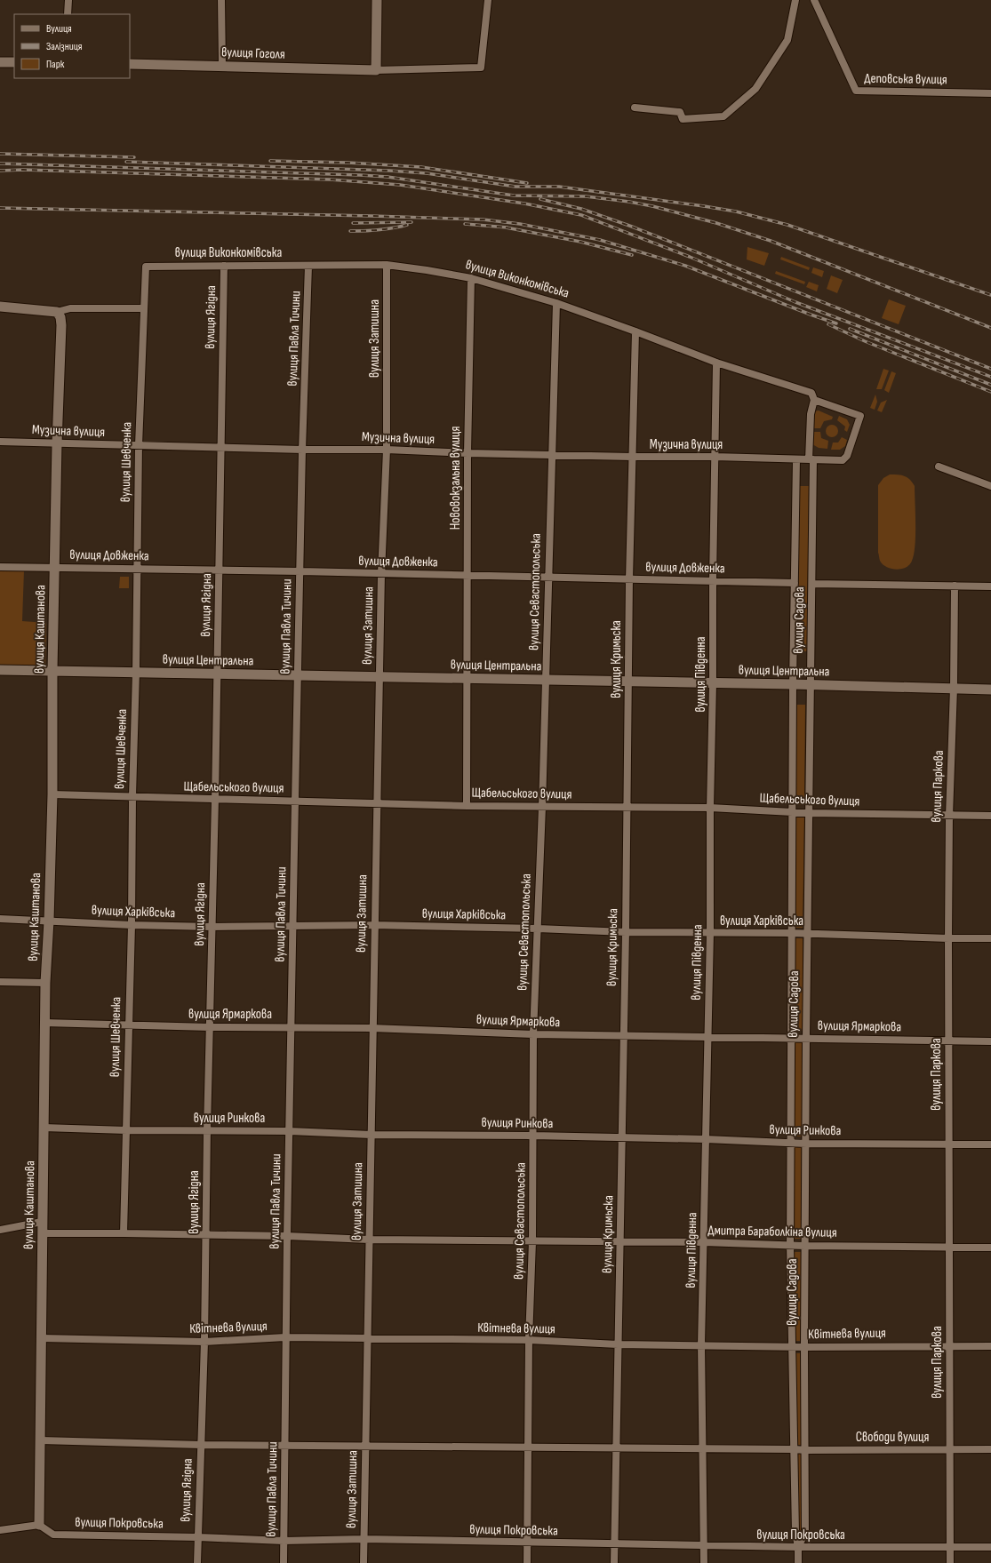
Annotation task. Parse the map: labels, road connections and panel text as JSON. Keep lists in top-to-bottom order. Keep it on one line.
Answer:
{"streets":{"street":["вулиця Гоголя","Деповська вулиця","вулиця Виконкомівська","вулиця Ягідна","вулиця Павла Тичини","вулиця Затишна","Музична вулиця","вулиця Шевченка","Нововокзальна вулиця","вулиця Довженка","вулиця Севастопольська","вулиця Садова","вулиця Каштанова","вулиця Кримьска","вулиця Центральна","вулиця Південна","вулиця Паркова","Щабельського вулиця","вулиця Харківська","вулиця Ярмаркова","вулиця Ринкова","Дмитра Бараболкіна вулиця","Квітнева вулиця","Свободи вулиця","вулиця Покровська"]},"crossings":[["вулиця Виконкомівська","вулиця Ягідна"],["вулиця Виконкомівська","вулиця Павла Тичини"],["вулиця Виконкомівська","вулиця Затишна"],["вулиця Виконкомівська","Музична вулиця"],["вулиця Виконкомівська","вулиця Шевченка"],["вулиця Виконкомівська","Нововокзальна вулиця"],["вулиця Виконкомівська","вулиця Севастопольська"],["вулиця Виконкомівська","вулиця Садова"],["вулиця Виконкомівська","вулиця Кримьска"],["вулиця Виконкомівська","вулиця Південна"],["вулиця Ягідна","Музична вулиця"],["вулиця Ягідна","вулиця Довженка"],["вулиця Ягідна","вулиця Центральна"],["вулиця Ягідна","Щабельського вулиця"],["вулиця Ягідна","вулиця Харківська"],["вулиця Ягідна","вулиця Ярмаркова"],["вулиця Ягідна","вулиця Ринкова"],["вулиця Ягідна","Дмитра Бараболкіна вулиця"],["вулиця Ягідна","Квітнева вулиця"],["вулиця Ягідна","Свободи вулиця"],["вулиця Ягідна","вулиця Покровська"],["вулиця Павла Тичини","Музична вулиця"],["вулиця Павла Тичини","вулиця Довженка"],["вулиця Павла Тичини","вулиця Центральна"],["вулиця Павла Тичини","Щабельського вулиця"],["вулиця Павла Тичини","вулиця Харківська"],["вулиця Павла Тичини","вулиця Ярмаркова"],["вулиця Павла Тичини","вулиця Ринкова"],["вулиця Павла Тичини","Дмитра Бараболкіна вулиця"],["вулиця Павла Тичини","Квітнева вулиця"],["вулиця Павла Тичини","Свободи вулиця"],["вулиця Павла Тичини","вулиця Покровська"],["вулиця Затишна","Музична вулиця"],["вулиця Затишна","вулиця Довженка"],["вулиця Затишна","вулиця Центральна"],["вулиця Затишна","Щабельського вулиця"],["вулиця Затишна","вулиця Харківська"],["вулиця Затишна","вулиця Ярмаркова"],["вулиця Затишна","вулиця Ринкова"],["вулиця Затишна","Дмитра Бараболкіна вулиця"],["вулиця Затишна","Квітнева вулиця"],["вулиця Затишна","Свободи вулиця"],["вулиця Затишна","вулиця Покровська"],["Музична вулиця","вулиця Шевченка"],["Музична вулиця","Нововокзальна вулиця"],["Музична вулиця","вулиця Севастопольська"],["Музична вулиця","вулиця Садова"],["Музична вулиця","вулиця Каштанова"],["Музична вулиця","вулиця Кримьска"],["Музична вулиця","вулиця Південна"],["вулиця Шевченка","вулиця Довженка"],["вулиця Шевченка","вулиця Центральна"],["вулиця Шевченка","Щабельського вулиця"],["вулиця Шевченка","вулиця Харківська"],["вулиця Шевченка","вулиця Ярмаркова"],["вулиця Шевченка","вулиця Ринкова"],["вулиця Шевченка","Дмитра Бараболкіна вулиця"],["Нововокзальна вулиця","вулиця Довженка"],["Нововокзальна вулиця","вулиця Центральна"],["Нововокзальна вулиця","Щабельського вулиця"],["вулиця Довженка","вулиця Севастопольська"],["вулиця Довженка","вулиця Садова"],["вулиця Довженка","вулиця Каштанова"],["вулиця Довженка","вулиця Кримьска"],["вулиця Довженка","вулиця Південна"],["вулиця Севастопольська","вулиця Центральна"],["вулиця Севастопольська","Щабельського вулиця"],["вулиця Севастопольська","вулиця Харківська"],["вулиця Севастопольська","вулиця Ярмаркова"],["вулиця Севастопольська","вулиця Ринкова"],["вулиця Севастопольська","Дмитра Бараболкіна вулиця"],["вулиця Севастопольська","Квітнева вулиця"],["вулиця Севастопольська","Свободи вулиця"],["вулиця Севастопольська","вулиця Покровська"],["вулиця Садова","вулиця Центральна"],["вулиця Садова","Щабельського вулиця"],["вулиця Садова","вулиця Харківська"],["вулиця Садова","вулиця Ярмаркова"],["вулиця Садова","вулиця Ринкова"],["вулиця Садова","Дмитра Бараболкіна вулиця"],["вулиця Садова","Квітнева вулиця"],["вулиця Садова","Свободи вулиця"],["вулиця Садова","вулиця Покровська"],["вулиця Каштанова","вулиця Центральна"],["вулиця Каштанова","Щабельського вулиця"],["вулиця Каштанова","вулиця Харківська"],["вулиця Каштанова","вулиця Ярмаркова"],["вулиця Каштанова","вулиця Ринкова"],["вулиця Каштанова","Дмитра Бараболкіна вулиця"],["вулиця Каштанова","Квітнева вулиця"],["вулиця Каштанова","Свободи вулиця"],["вулиця Каштанова","вулиця Покровська"],["вулиця Кримьска","вулиця Центральна"],["вулиця Кримьска","Щабельського вулиця"],["вулиця Кримьска","вулиця Харківська"],["вулиця Кримьска","вулиця Ярмаркова"],["вулиця Кримьска","вулиця Ринкова"],["вулиця Кримьска","Дмитра Бараболкіна вулиця"],["вулиця Кримьска","Квітнева вулиця"],["вулиця Кримьска","Свободи вулиця"],["вулиця Кримьска","вулиця Покровська"],["вулиця Центральна","вулиця Південна"],["вулиця Центральна","вулиця Паркова"],["вулиця Південна","Щабельського вулиця"],["вулиця Південна","вулиця Харківська"],["вулиця Південна","вулиця Ярмаркова"],["вулиця Південна","вулиця Ринкова"],["вулиця Південна","Дмитра Бараболкіна вулиця"],["вулиця Південна","Квітнева вулиця"],["вулиця Південна","Свободи вулиця"],["вулиця Південна","вулиця Покровська"],["вулиця Паркова","Щабельського вулиця"],["вулиця Паркова","вулиця Харківська"],["вулиця Паркова","вулиця Ярмаркова"],["вулиця Паркова","вулиця Ринкова"],["вулиця Паркова","Дмитра Бараболкіна вулиця"],["вулиця Паркова","Квітнева вулиця"],["вулиця Паркова","Свободи вулиця"],["вулиця Паркова","вулиця Покровська"]],"legend":["Вулиця","Залізниця","Парк"]}
